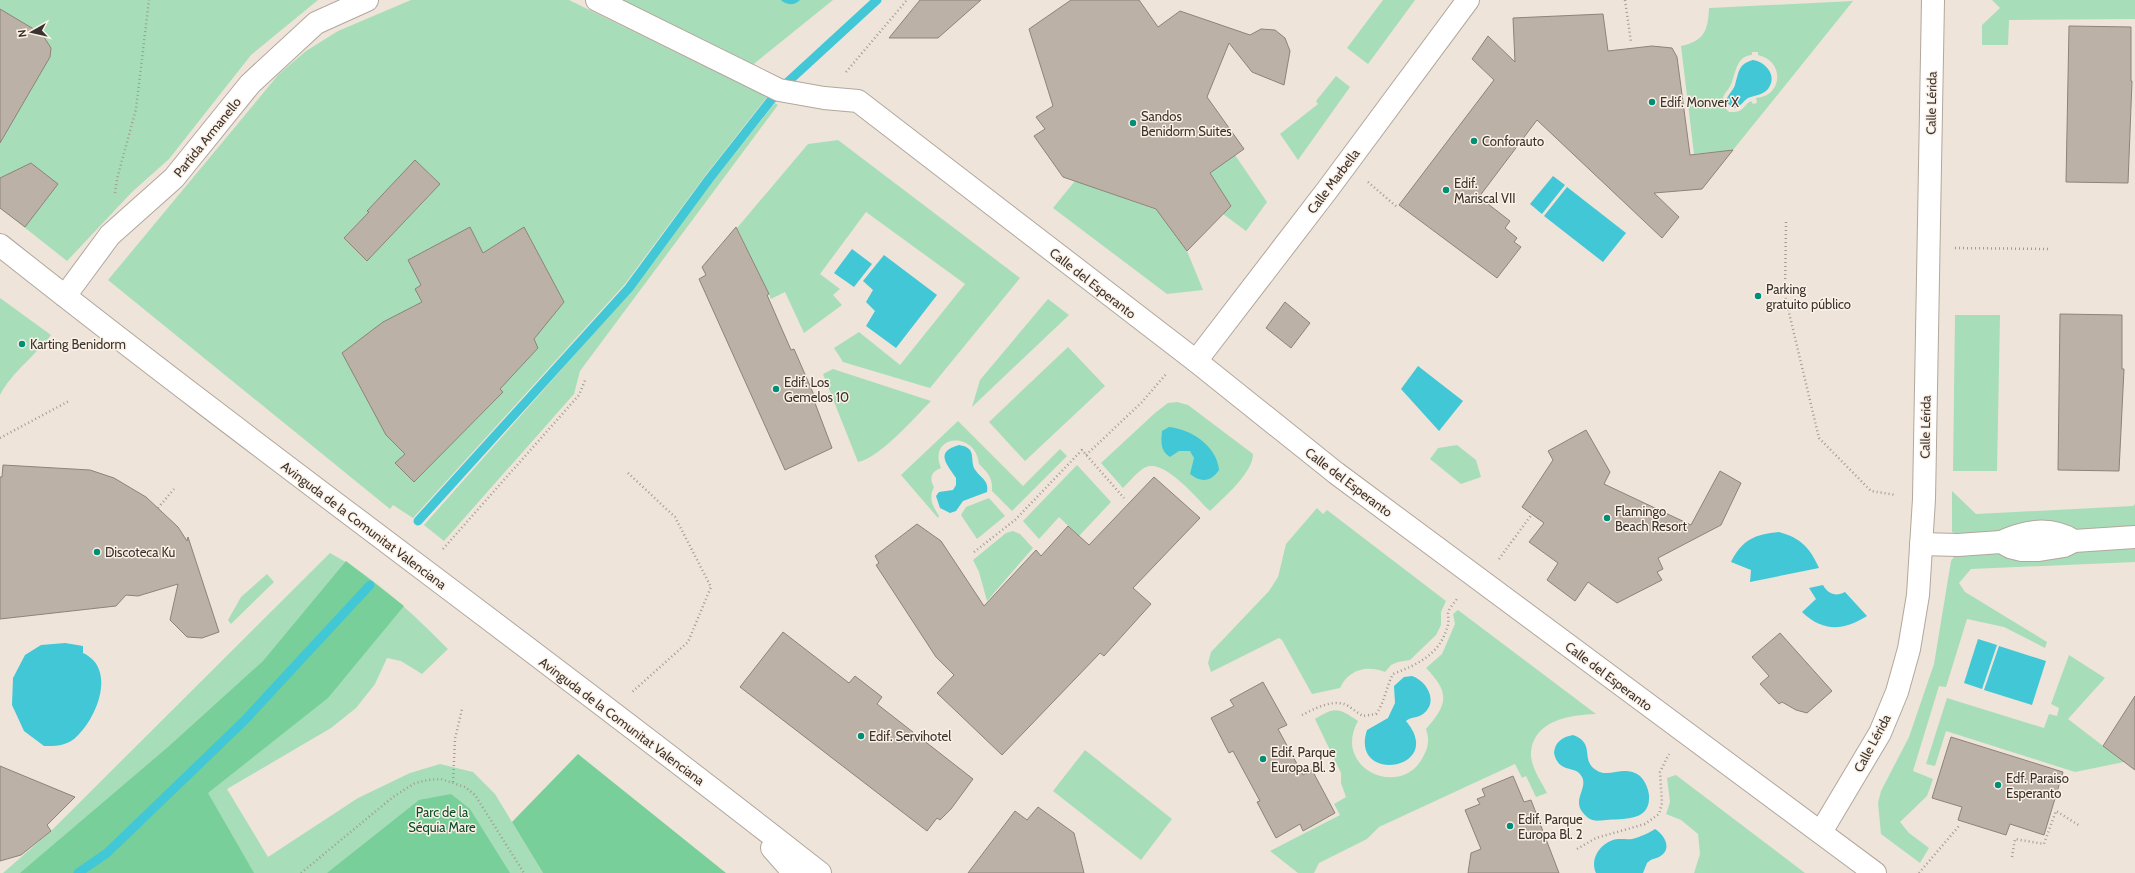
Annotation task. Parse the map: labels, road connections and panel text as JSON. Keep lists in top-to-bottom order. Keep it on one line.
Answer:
{"streets":{"street":["Calle Lérida","Partida Armanello","Calle Marbella","Calle del Esperanto","Avinguda de la Comunitat Valenciana"]},"crossings":[["Calle Lérida","Calle del Esperanto"],["Partida Armanello","Avinguda de la Comunitat Valenciana"],["Calle Marbella","Calle del Esperanto"]],"parks":["Parc de la Séquia Mare"],"places":["Edif. Monver X","Sandos Benidorm Suites","Conforauto","Edif. Mariscal VII","Parking gratuito público","Karting Benidorm","Edif. Los Gemelos 10","Flamingo Beach Resort","Discoteca Ku","Edif. Servihotel","Edif. Parque Europa Bl. 3","Edf. Paraiso Esperanto","Edif. Parque Europa Bl. 2"],"north":"left"}
